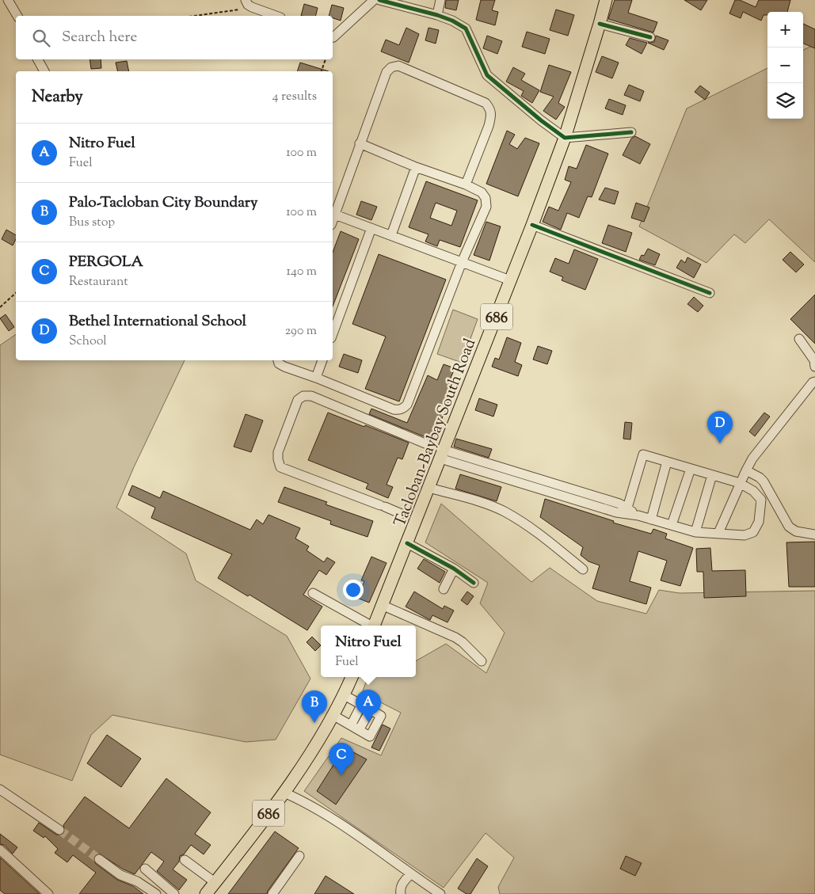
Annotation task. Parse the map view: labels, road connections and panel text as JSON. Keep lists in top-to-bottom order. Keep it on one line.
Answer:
{"streets":{"main road":["686","Tacloban-Baybay South Road"]},"page":{"map_buttons":["+","−"],"search":"Search here","heading":["Nearby","4 results"],"list":[{"mark":"A","name":"Nitro Fuel","note":"Fuel","value":"100 m"},{"mark":"B","name":"Palo-Tacloban City Boundary","note":"Bus stop","value":"100 m"},{"mark":"C","name":"PERGOLA","note":"Restaurant","value":"140 m"},{"mark":"D","name":"Bethel International School","note":"School","value":"290 m"}],"pins":["D","A","B","C"],"popup":["Nitro Fuel","Fuel"]}}
